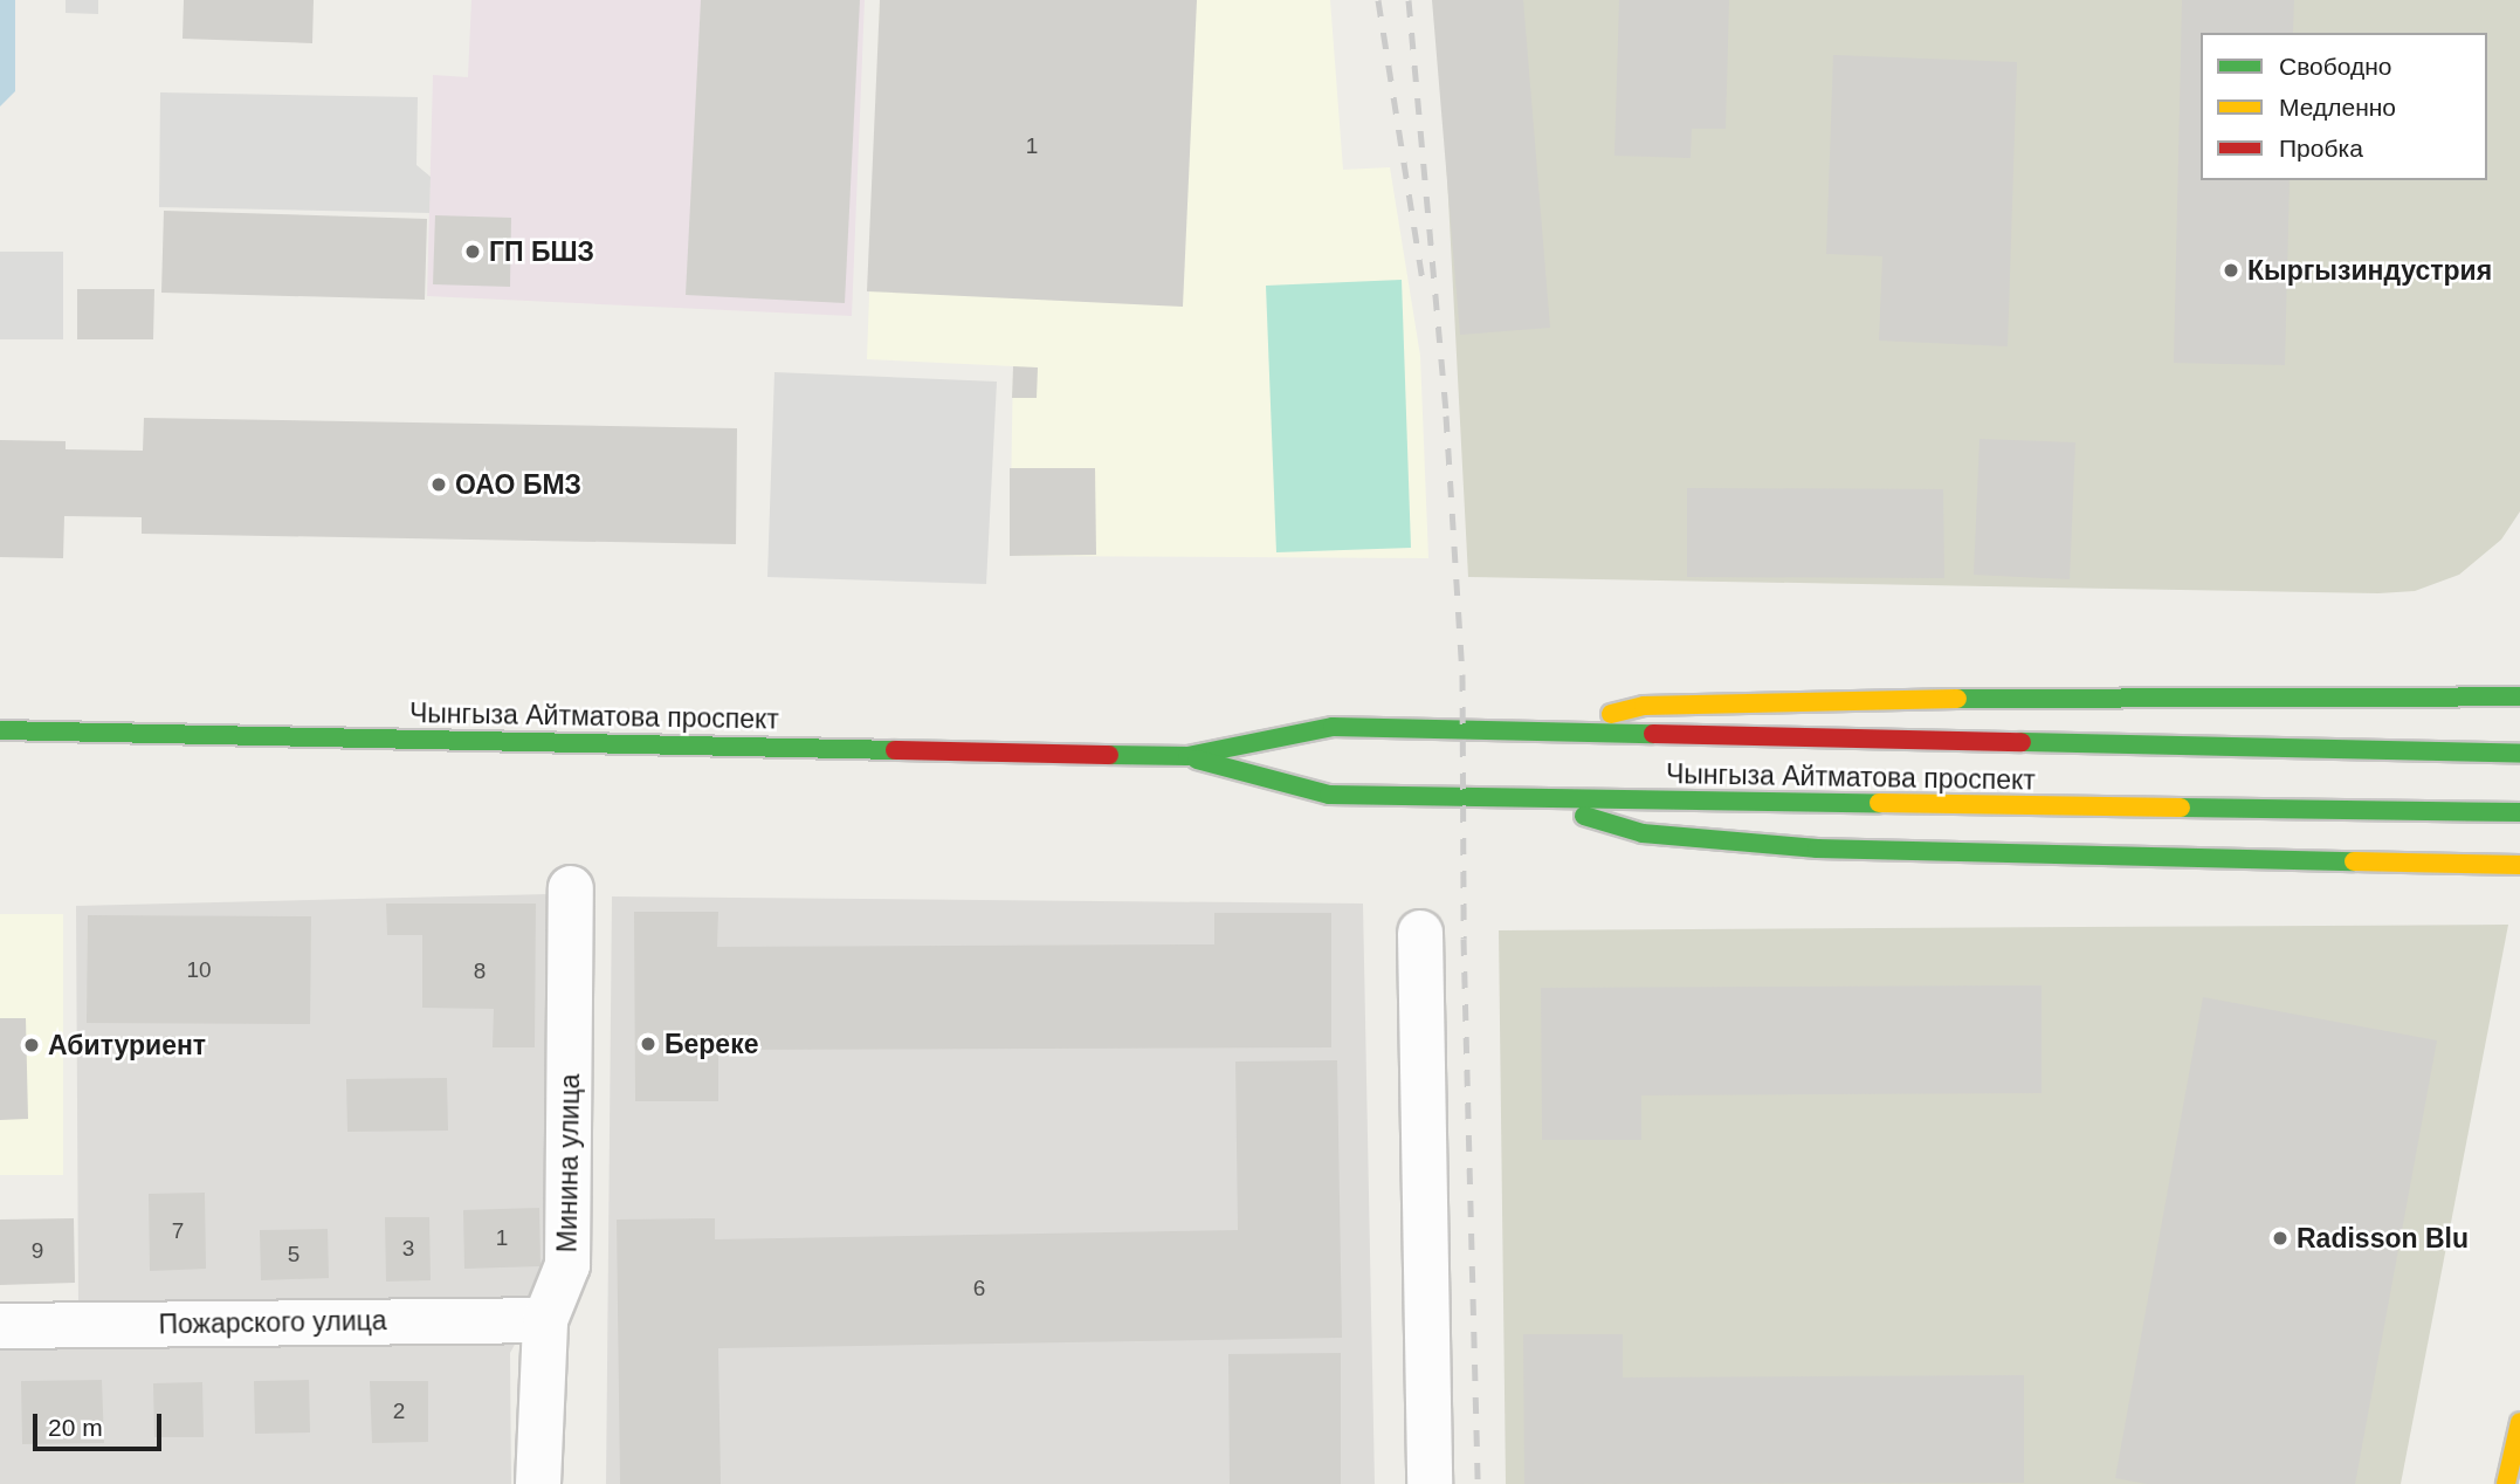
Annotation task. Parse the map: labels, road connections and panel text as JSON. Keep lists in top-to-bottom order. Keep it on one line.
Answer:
{"streets":{"main road":["Чынгыза Айтматова проспект"],"street":["Минина улица","Пожарского улица"]},"crossings":[["Минина улица","Пожарского улица"]],"places":["ГП БШЗ","Кыргызиндустрия","ОАО БМЗ","Береке","Абитуриент","Radisson Blu"],"house_numbers":["1","10","8","7","1","3","9","5","6","2"],"legend":["Свободно","Медленно","Пробка"],"scale_bar":"20 m"}
